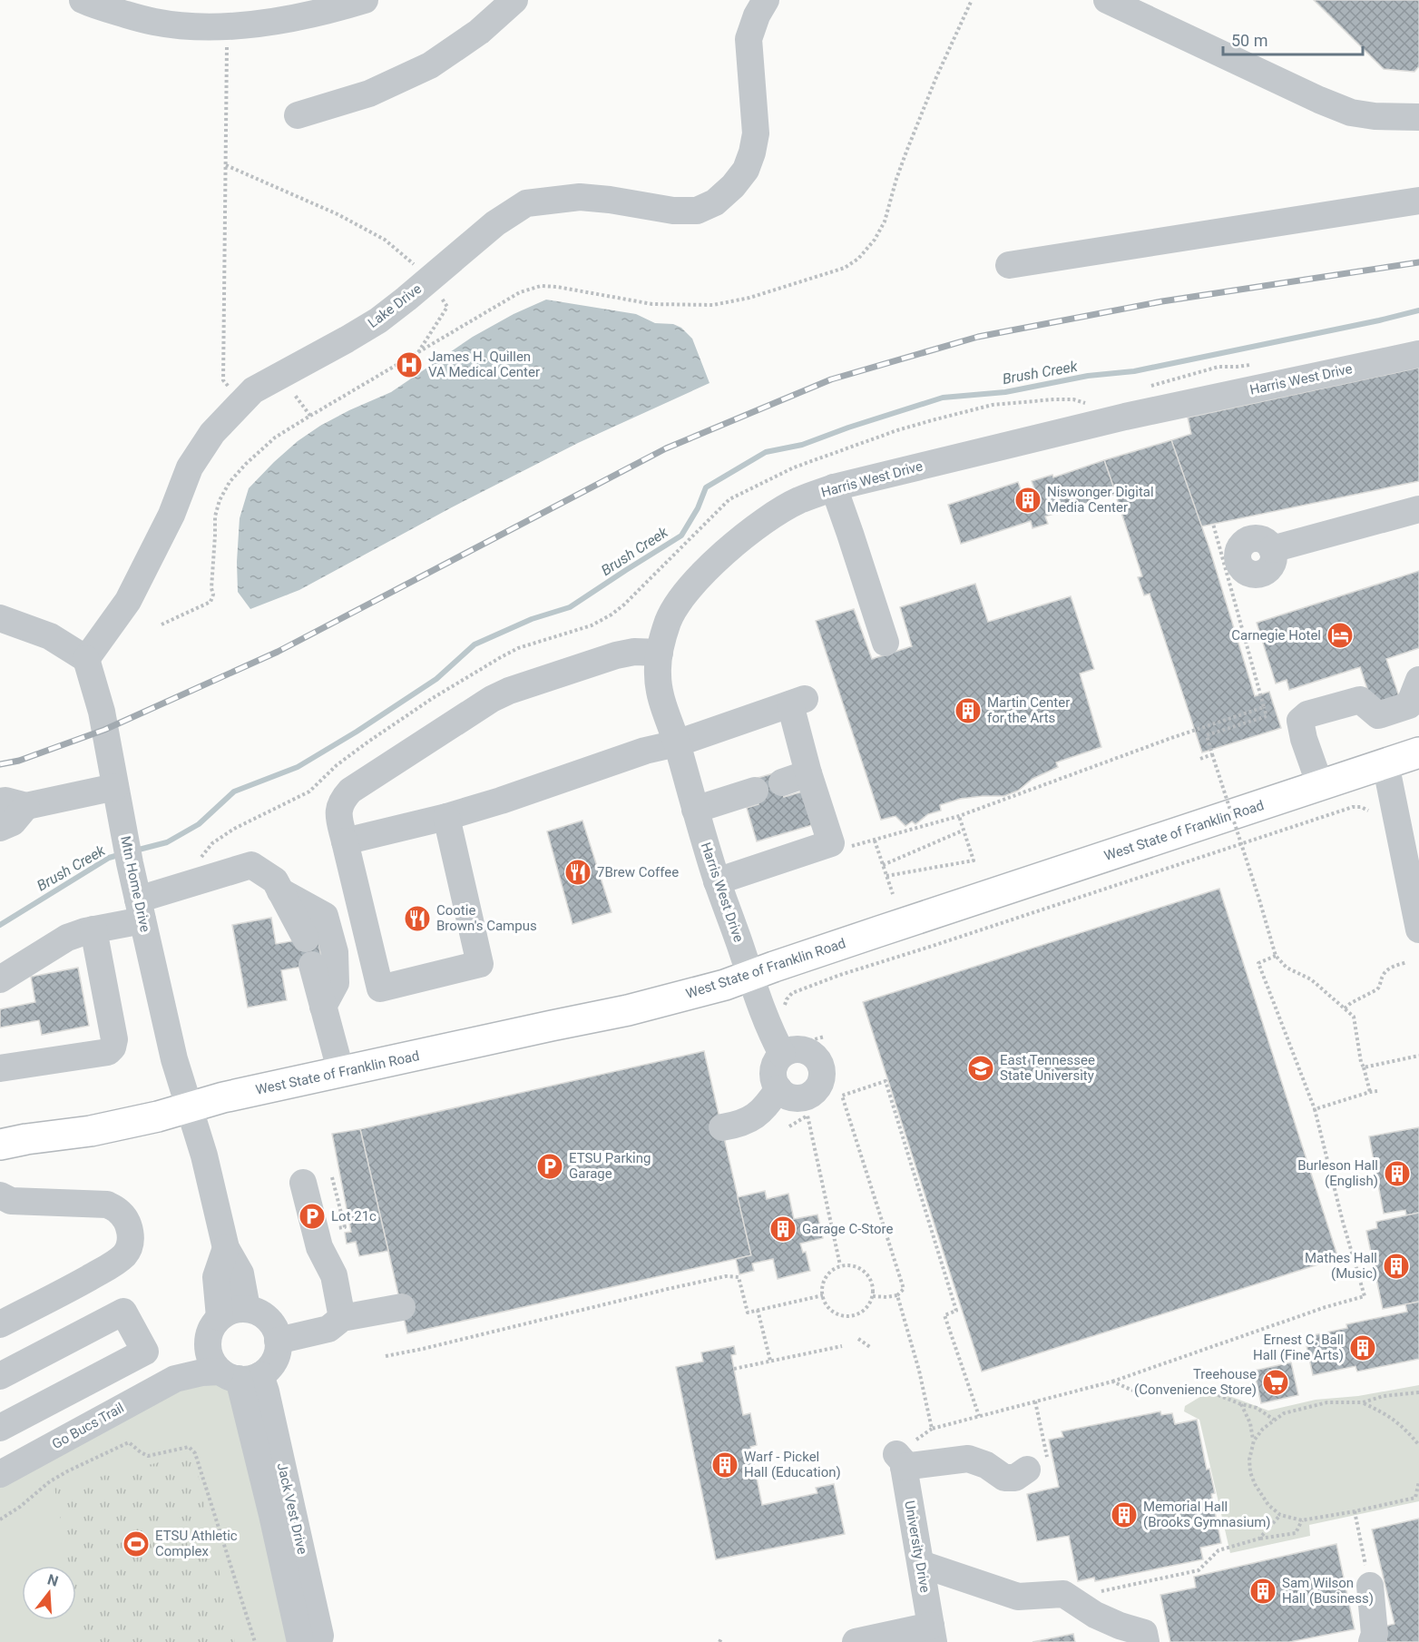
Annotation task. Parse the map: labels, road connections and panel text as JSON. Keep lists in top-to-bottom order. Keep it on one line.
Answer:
{"streets":{"highway":["West State of Franklin Road"],"street":["Lake Drive","Harris West Drive","Mtn Home Drive","Go Bucs Trail","Jack Vest Drive","University Drive"]},"crossings":[["Lake Drive","Mtn Home Drive"],["Harris West Drive","West State of Franklin Road"],["West State of Franklin Road","Mtn Home Drive"],["Go Bucs Trail","Jack Vest Drive"]],"water":["Brush Creek"],"places":{"hospital":["James H. Quillen VA Medical Center"],"building":["Niswonger Digital Media Center","Martin Center for the Arts","Burleson Hall (English)","Garage C-Store","Mathes Hall (Music)","Ernest C. Ball Hall (Fine Arts)","Warf - Pickel Hall (Education)","Memorial Hall (Brooks Gymnasium)","Sam Wilson Hall (Business)"],"hotel":["Carnegie Hotel"],"restaurant":["7Brew Coffee","Cootie Brown's Campus"],"school or university":["East Tennessee State University"],"parking":["ETSU Parking Garage","Lot 21c"],"supermarket":["Treehouse (Convenience Store)"],"sports":["ETSU Athletic Complex"]},"scale_bar":"50 m","north":"top"}
